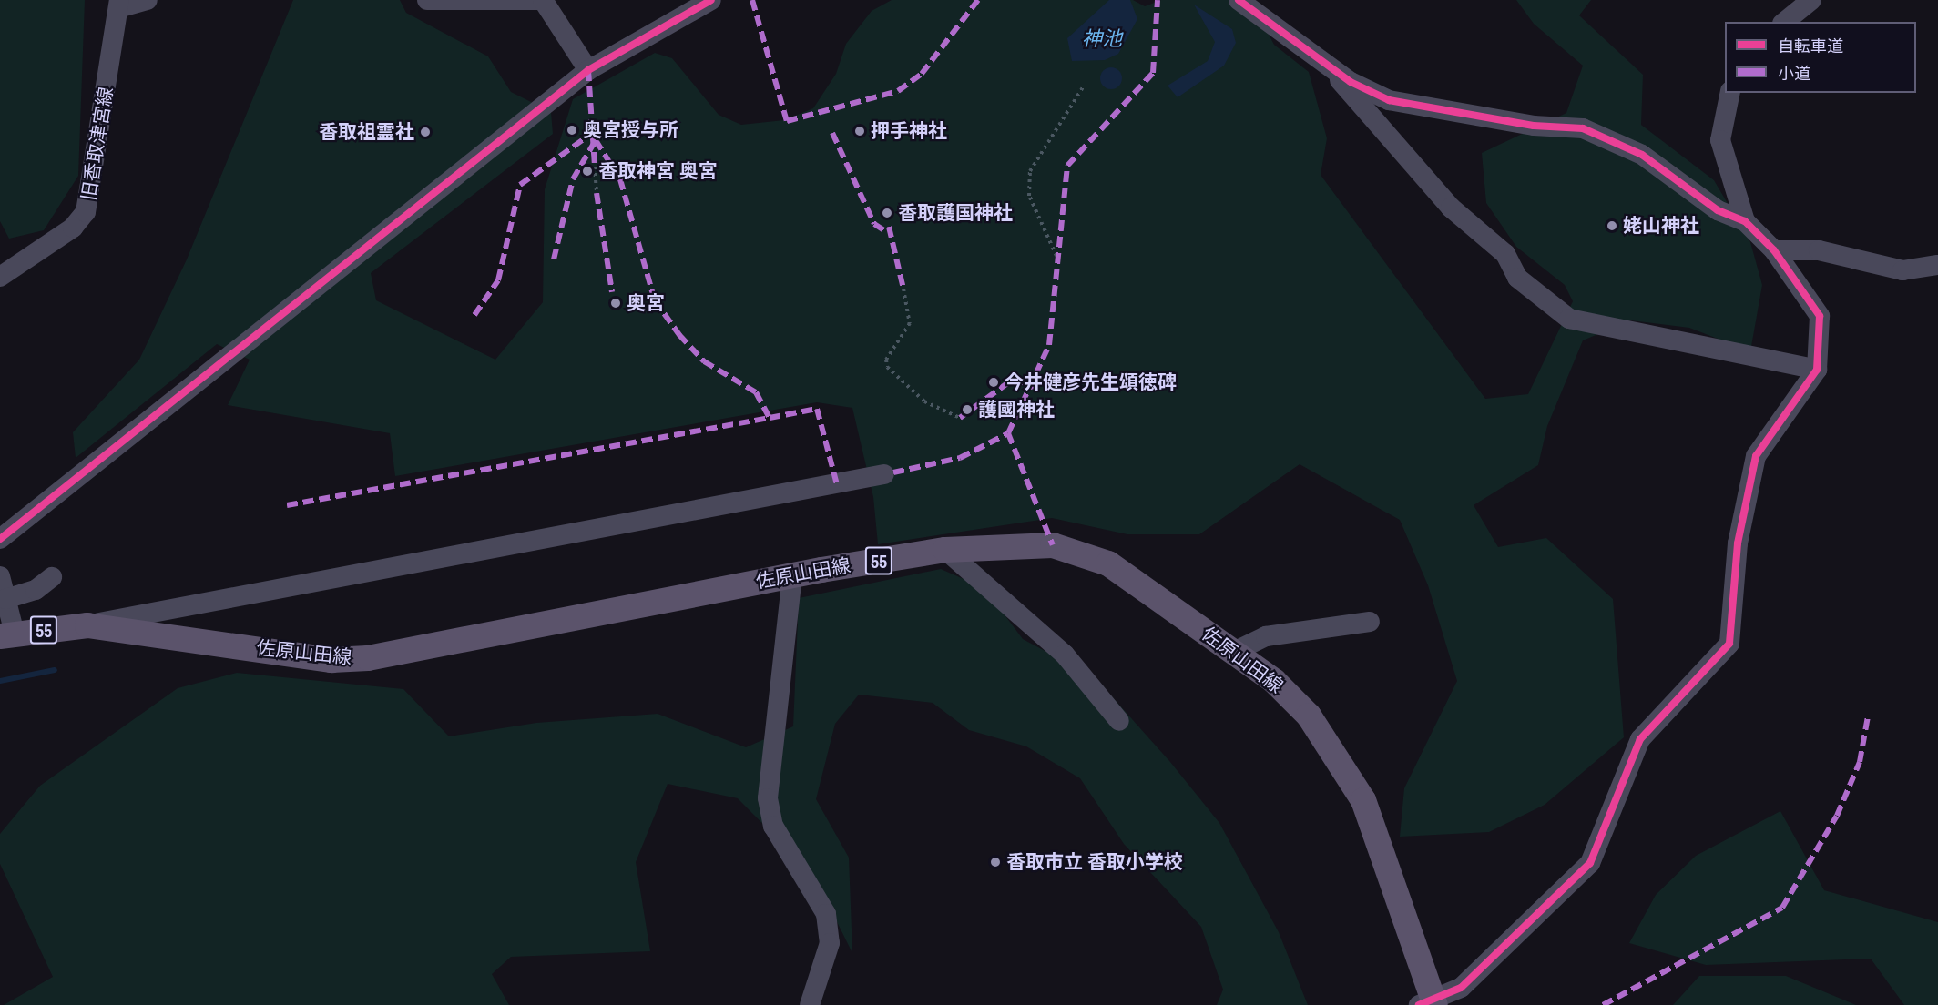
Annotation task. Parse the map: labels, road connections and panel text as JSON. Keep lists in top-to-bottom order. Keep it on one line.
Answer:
{"streets":{"main road":["55","佐原山田線"],"street":["旧香取津宮線"]},"water":["神池"],"places":["奥宮授与所","押手神社","香取祖霊社","香取神宮 奥宮","香取護国神社","姥山神社","奥宮","今井健彦先生頌徳碑","護國神社","香取市立 香取小学校"],"legend":["自転車道","小道"]}
